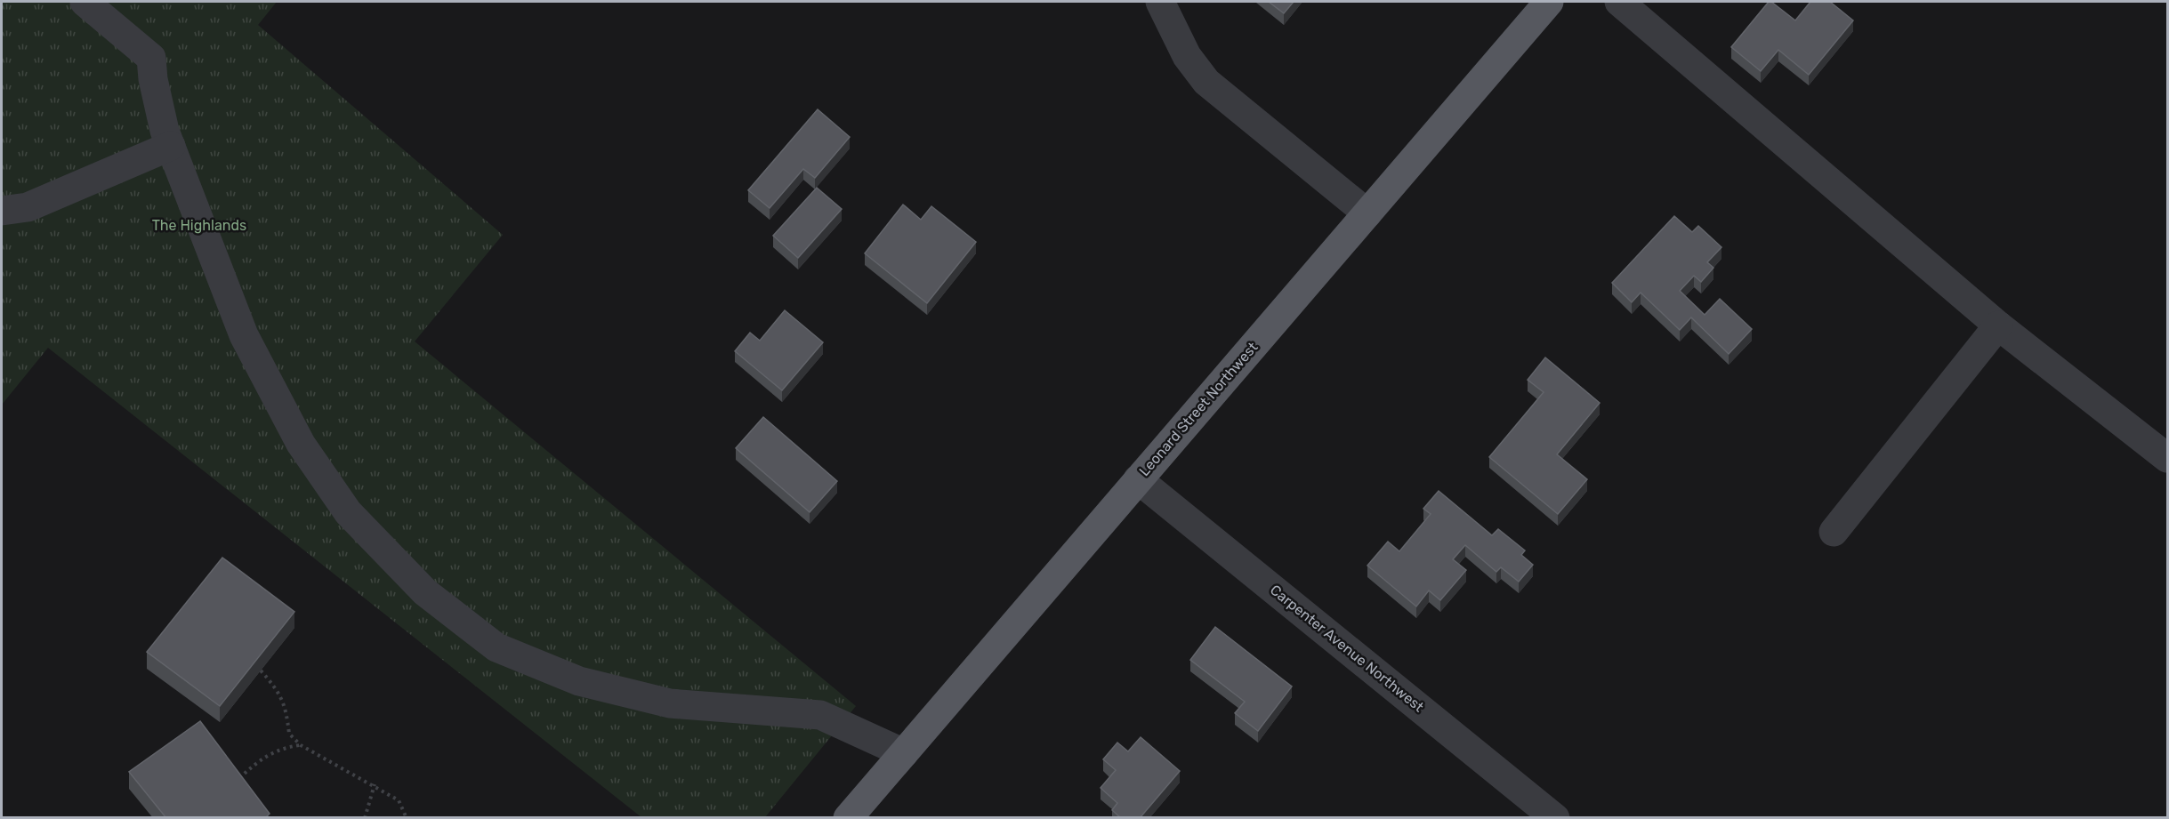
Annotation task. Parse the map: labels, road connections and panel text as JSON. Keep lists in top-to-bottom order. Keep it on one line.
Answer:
{"streets":{"main road":["Leonard Street Northwest"],"street":["Carpenter Avenue Northwest"]},"crossings":[["Leonard Street Northwest","Carpenter Avenue Northwest"]],"parks":["The Highlands"]}
